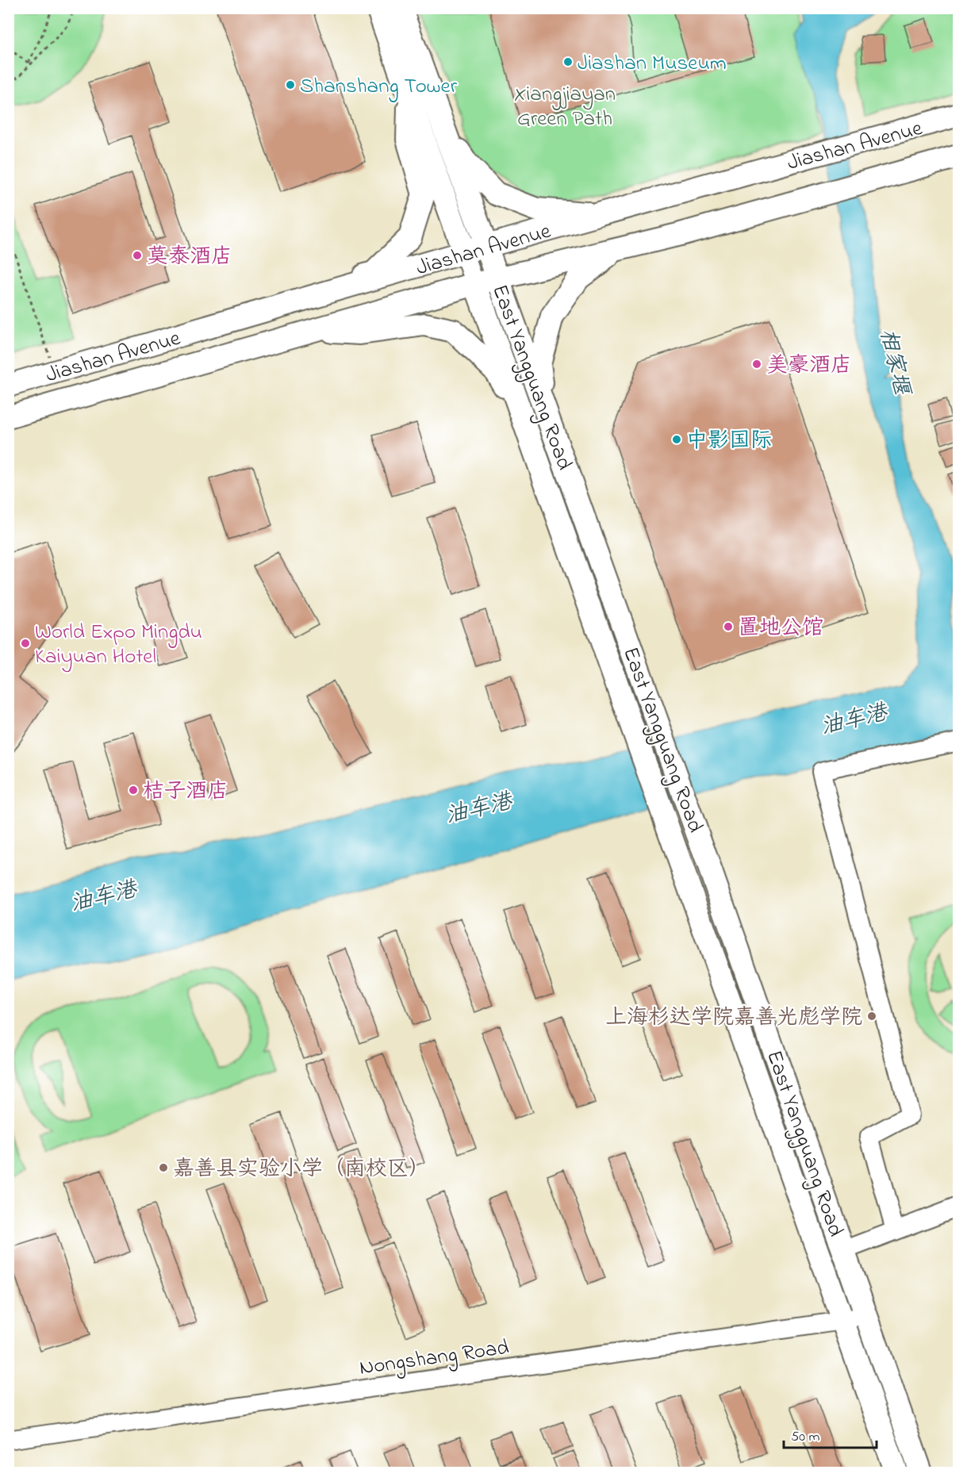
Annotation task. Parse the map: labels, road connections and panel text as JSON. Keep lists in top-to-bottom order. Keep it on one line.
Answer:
{"streets":{"main road":["Jiashan Avenue","East Yangguang Road"],"street":["Nongshang Road"]},"crossings":[["Jiashan Avenue","East Yangguang Road"],["East Yangguang Road","Nongshang Road"]],"water":["相家堰","油车港"],"parks":["Xiangjiayan Green Path"],"places":["Jiashan Museum","Shanshang Tower","莫泰酒店","美豪酒店","中影国际","置地公馆","World Expo Mingdu Kaiyuan Hotel","桔子酒店","上海杉达学院嘉善光彪学院","嘉善县实验小学（南校区）"],"scale_bar":"50 m"}
